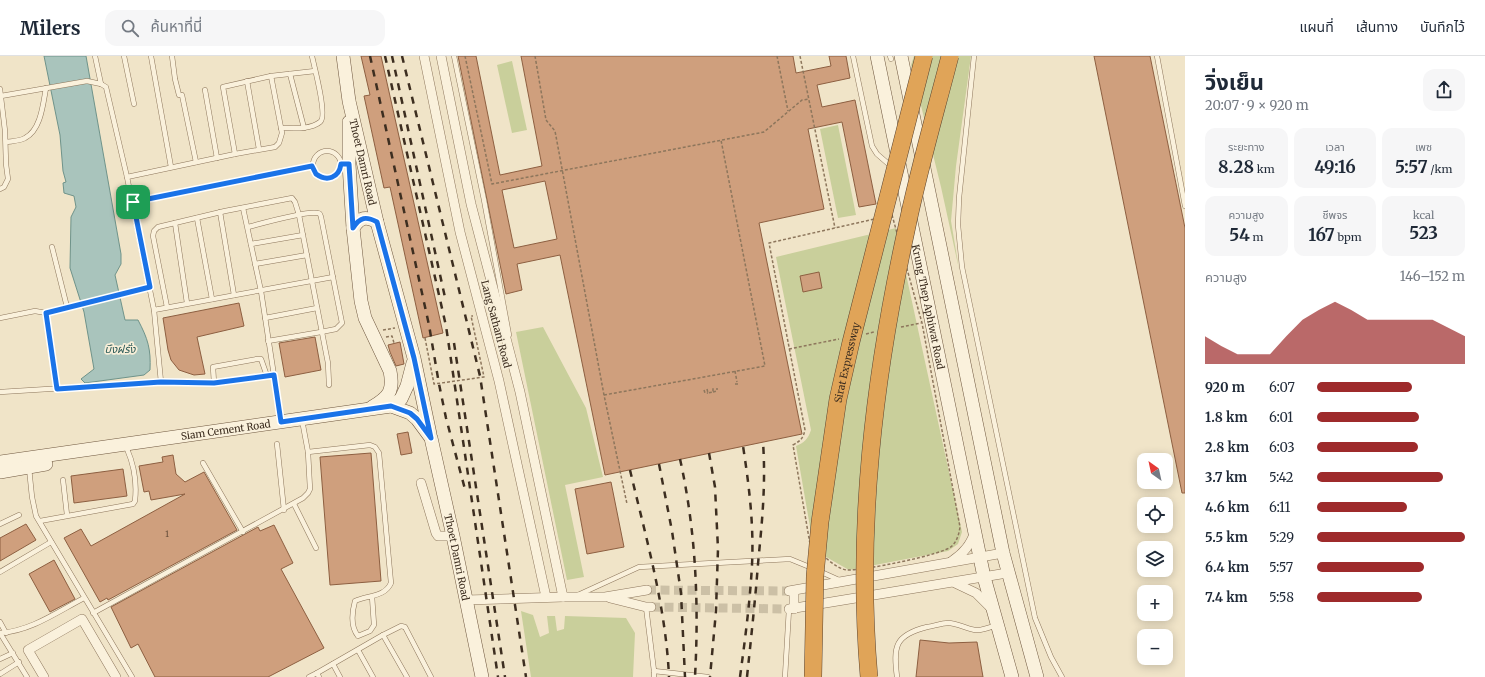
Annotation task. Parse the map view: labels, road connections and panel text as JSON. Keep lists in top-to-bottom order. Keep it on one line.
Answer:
{"streets":{"highway":["Sirat Expressway"],"street":["Thoet Damri Road","Krung Thep Aphiwat Road","Lang Sathani Road","Siam Cement Road"]},"crossings":[["Thoet Damri Road","Siam Cement Road"]],"water":["บึงฝรั่ง"],"house_numbers":["1"],"north":"top left","page":{"header":"Milers","search":"ค้นหาที่นี่","nav":["แผนที่","เส้นทาง","บันทึกไว้"],"heading":["วิ่งเย็น","20:07 · 9 × 920 m"],"stats":[["ระยะทาง","8.28 km"],["เวลา","49:16"],["เพซ","5:57 /km"],["ความสูง","54 m"],["ชีพจร","167 bpm"],["kcal","523"]],"chart":["ความสูง","146–152 m"],"list":[{"name":"920 m","note":"6:07"},{"name":"1.8 km","note":"6:01"},{"name":"2.8 km","note":"6:03"},{"name":"3.7 km","note":"5:42"},{"name":"4.6 km","note":"6:11"},{"name":"5.5 km","note":"5:29"},{"name":"6.4 km","note":"5:57"},{"name":"7.4 km","note":"5:58"}],"map_buttons":["+","−"]}}
